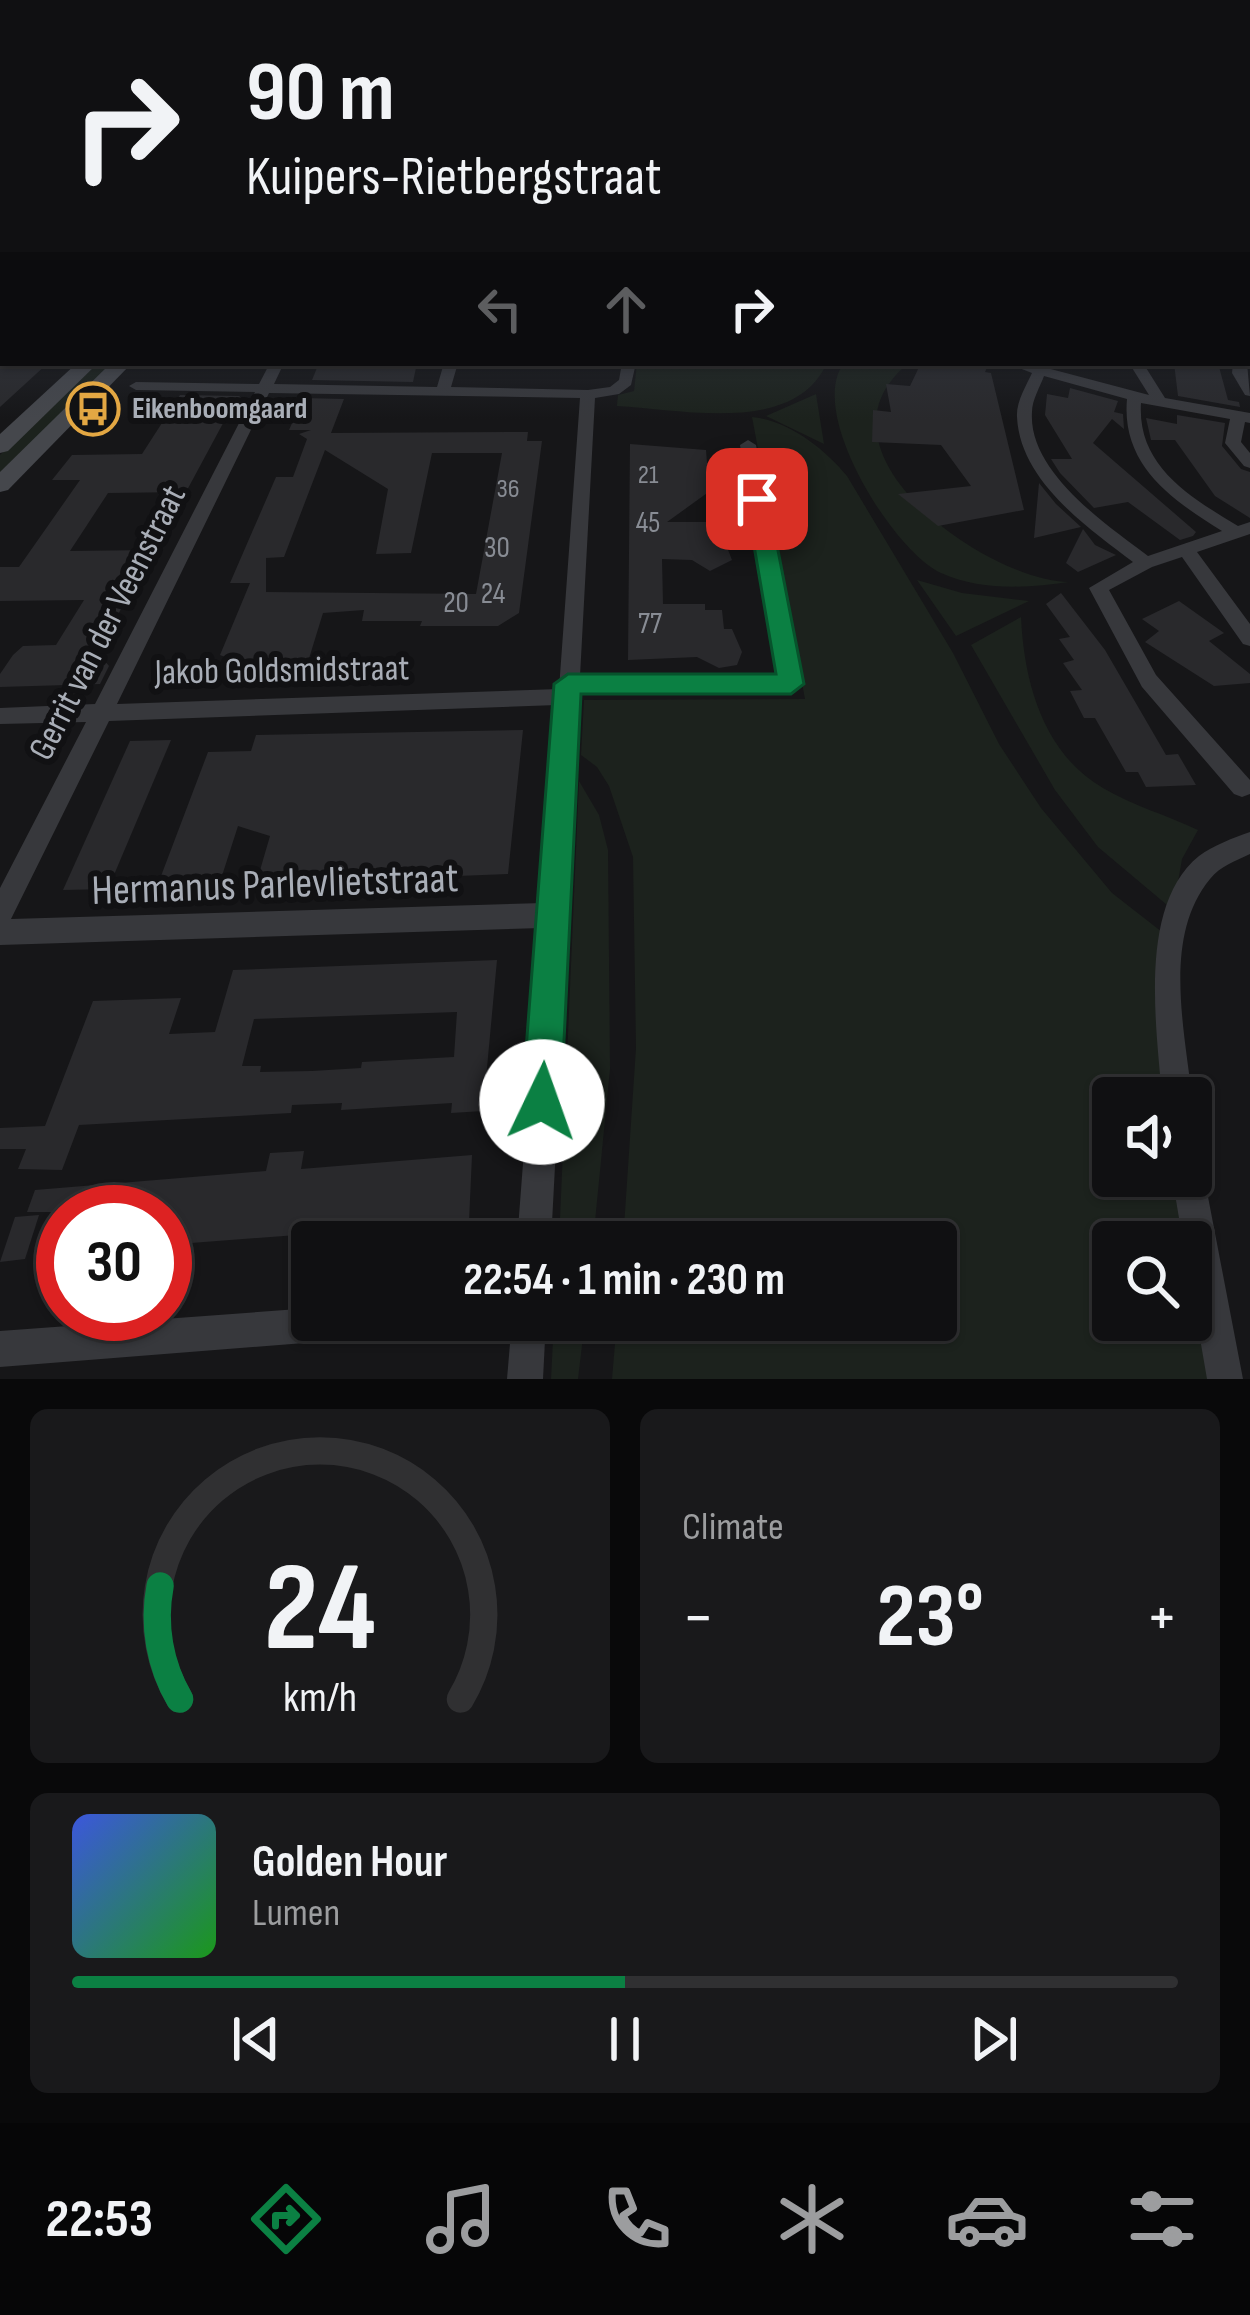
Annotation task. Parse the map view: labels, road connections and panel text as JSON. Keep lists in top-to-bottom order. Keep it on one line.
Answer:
{"streets":{"street":["Gerrit van der Veenstraat","Jakob Goldsmidstraat","Hermanus Parlevlietstraat"]},"crossings":[["Gerrit van der Veenstraat","Jakob Goldsmidstraat"]],"places":{"bus stop":["Eikenboomgaard"]},"house_numbers":["21","36","45","30","24","20","77"],"page":{"turn":["90 m","Kuipers-Rietbergstraat"],"limit":"30","trip":"22:54 · 1 min · 230 m","tile":"Climate","heat":["−","23°","+"],"song":["Golden Hour","Lumen"],"tabs":"22:53","gauge":["24","km/h"]}}
